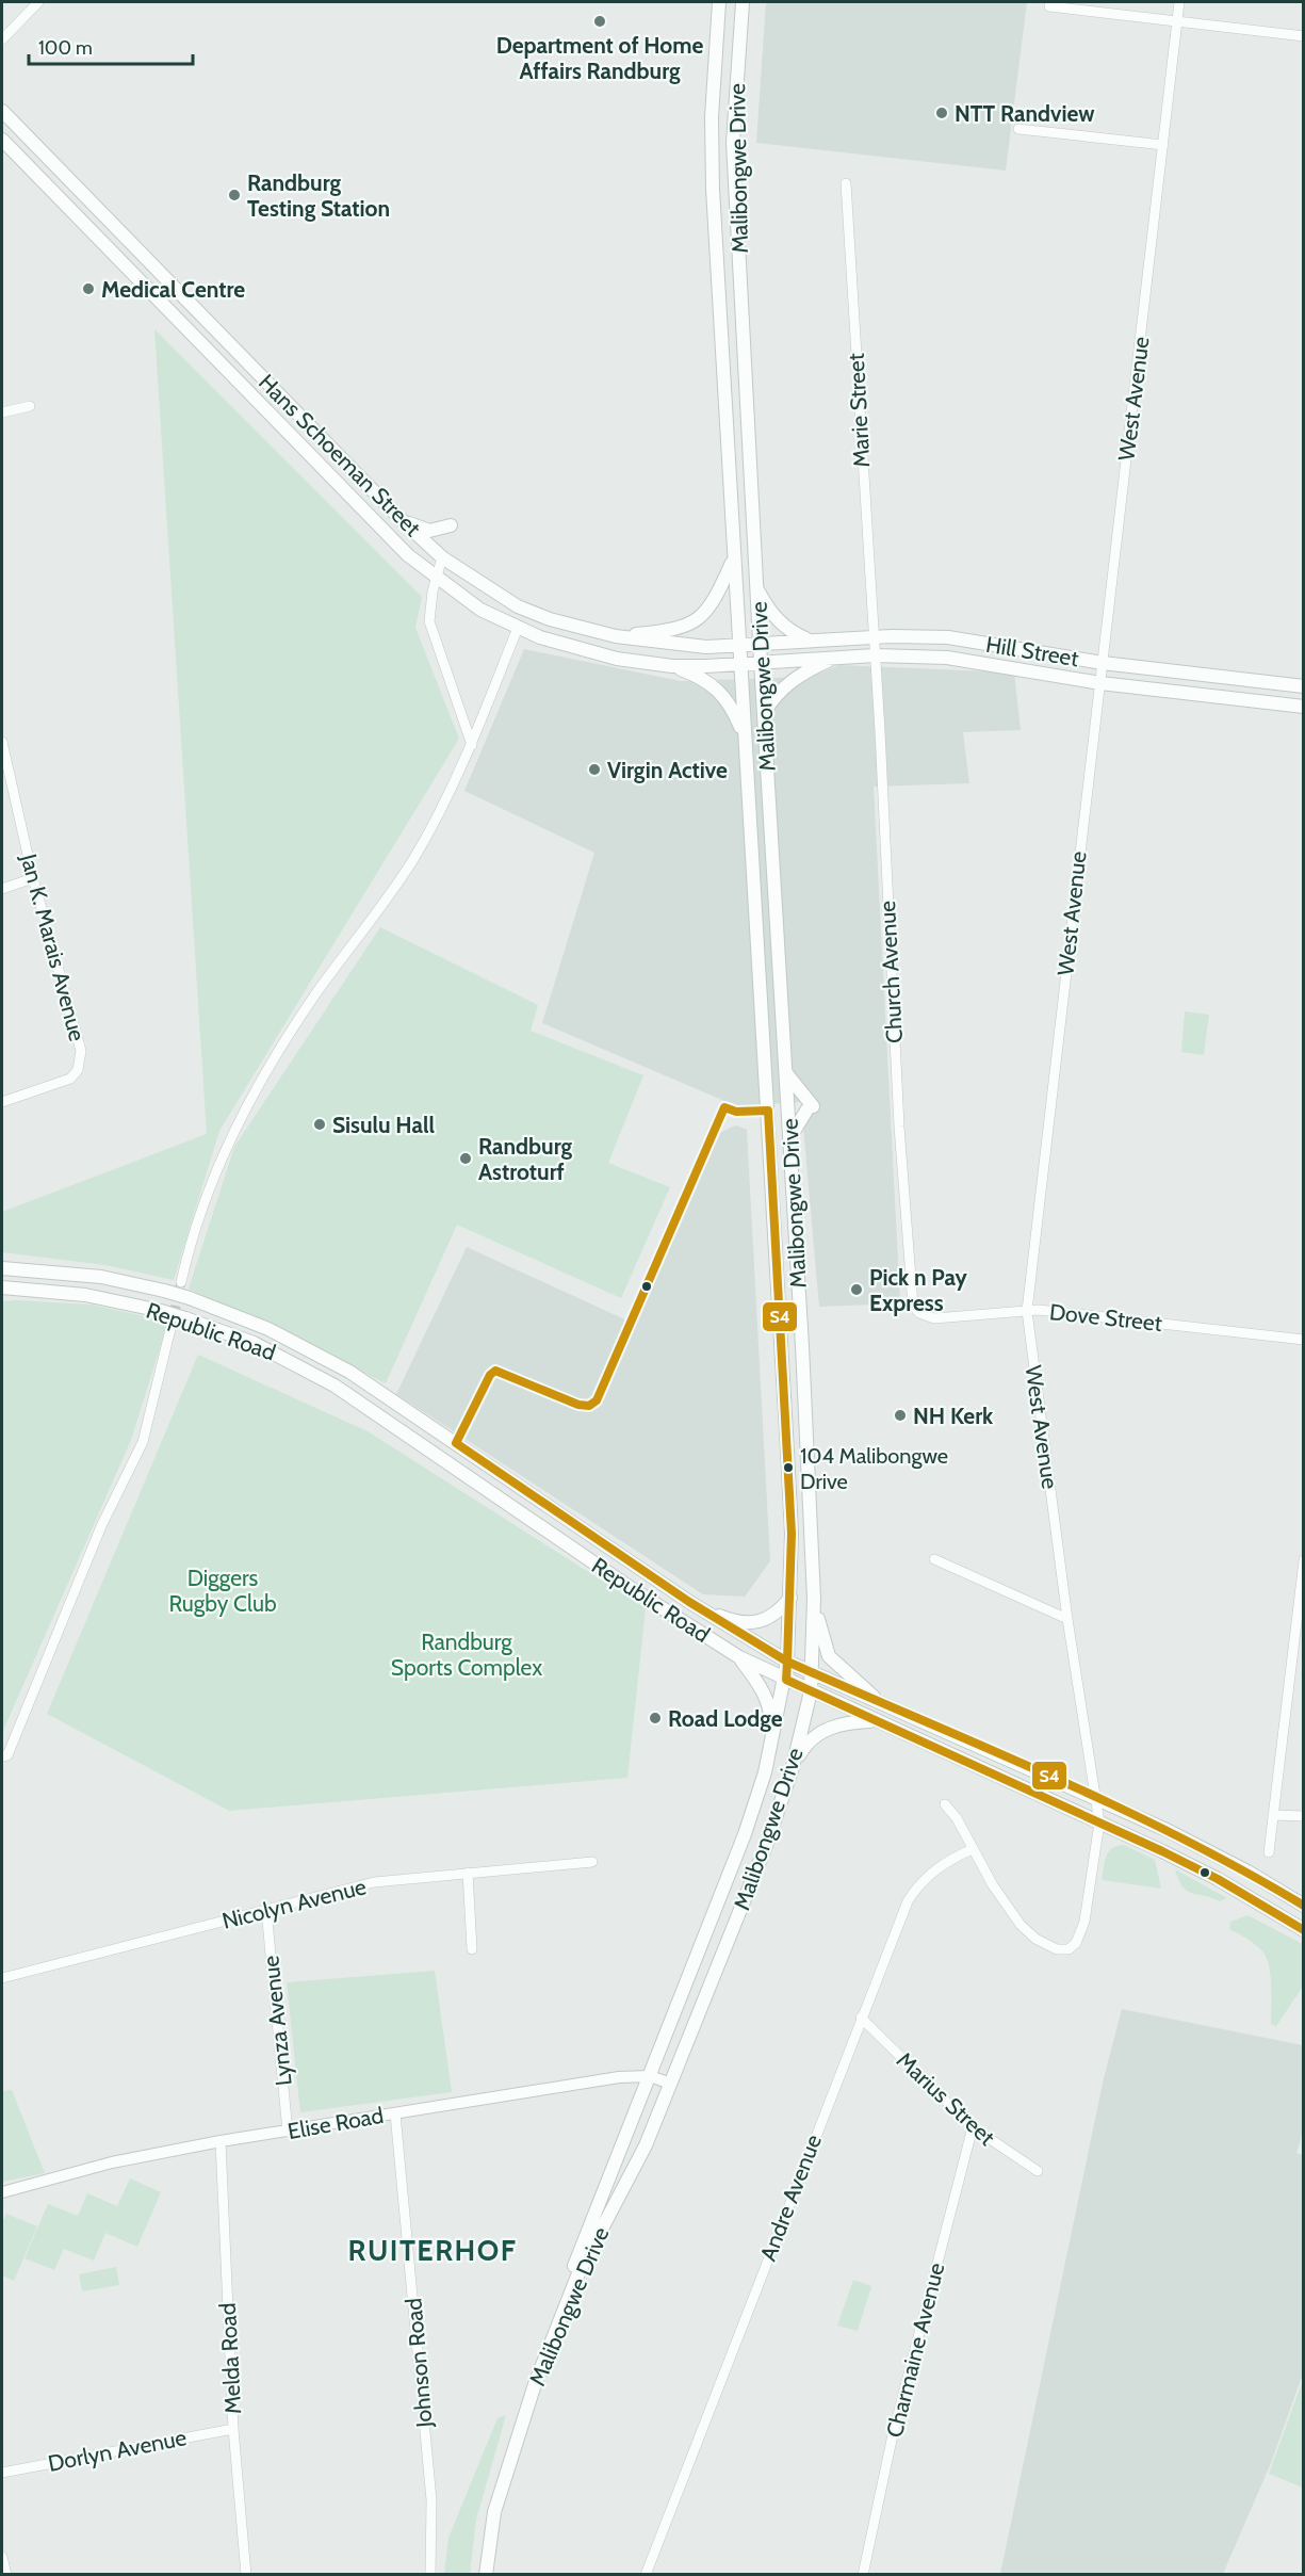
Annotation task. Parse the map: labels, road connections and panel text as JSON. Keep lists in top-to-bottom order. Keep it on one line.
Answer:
{"streets":{"main road":["Malibongwe Drive","Hans Schoeman Street","Hill Street","Republic Road"],"street":["West Avenue","Marie Street","Jan K. Marais Avenue","Church Avenue","Dove Street","Nicolyn Avenue","Lynza Avenue","Marius Street","Elise Road","Andre Avenue","Charmaine Avenue","Melda Road","Johnson Road","Dorlyn Avenue"]},"crossings":[["Malibongwe Drive","Hans Schoeman Street"],["Malibongwe Drive","Hill Street"],["Malibongwe Drive","Republic Road"],["Malibongwe Drive","Elise Road"],["West Avenue","Hill Street"],["West Avenue","Dove Street"],["West Avenue","Republic Road"],["Marie Street","Hill Street"],["Marie Street","Church Avenue"],["Hans Schoeman Street","Hill Street"],["Hill Street","Church Avenue"],["Church Avenue","Dove Street"],["Nicolyn Avenue","Lynza Avenue"],["Lynza Avenue","Elise Road"],["Marius Street","Andre Avenue"],["Marius Street","Charmaine Avenue"],["Elise Road","Melda Road"],["Elise Road","Johnson Road"],["Melda Road","Dorlyn Avenue"]],"districts":["RUITERHOF"],"parks":["Diggers Rugby Club","Randburg Sports Complex"],"places":["Department of Home Affairs Randburg","NTT Randview","Randburg Testing Station","Medical Centre","Virgin Active","Sisulu Hall","Randburg Astroturf","Pick n Pay Express","NH Kerk","104 Malibongwe Drive","Road Lodge"],"lines":["transit line S4"],"scale_bar":"100 m"}
